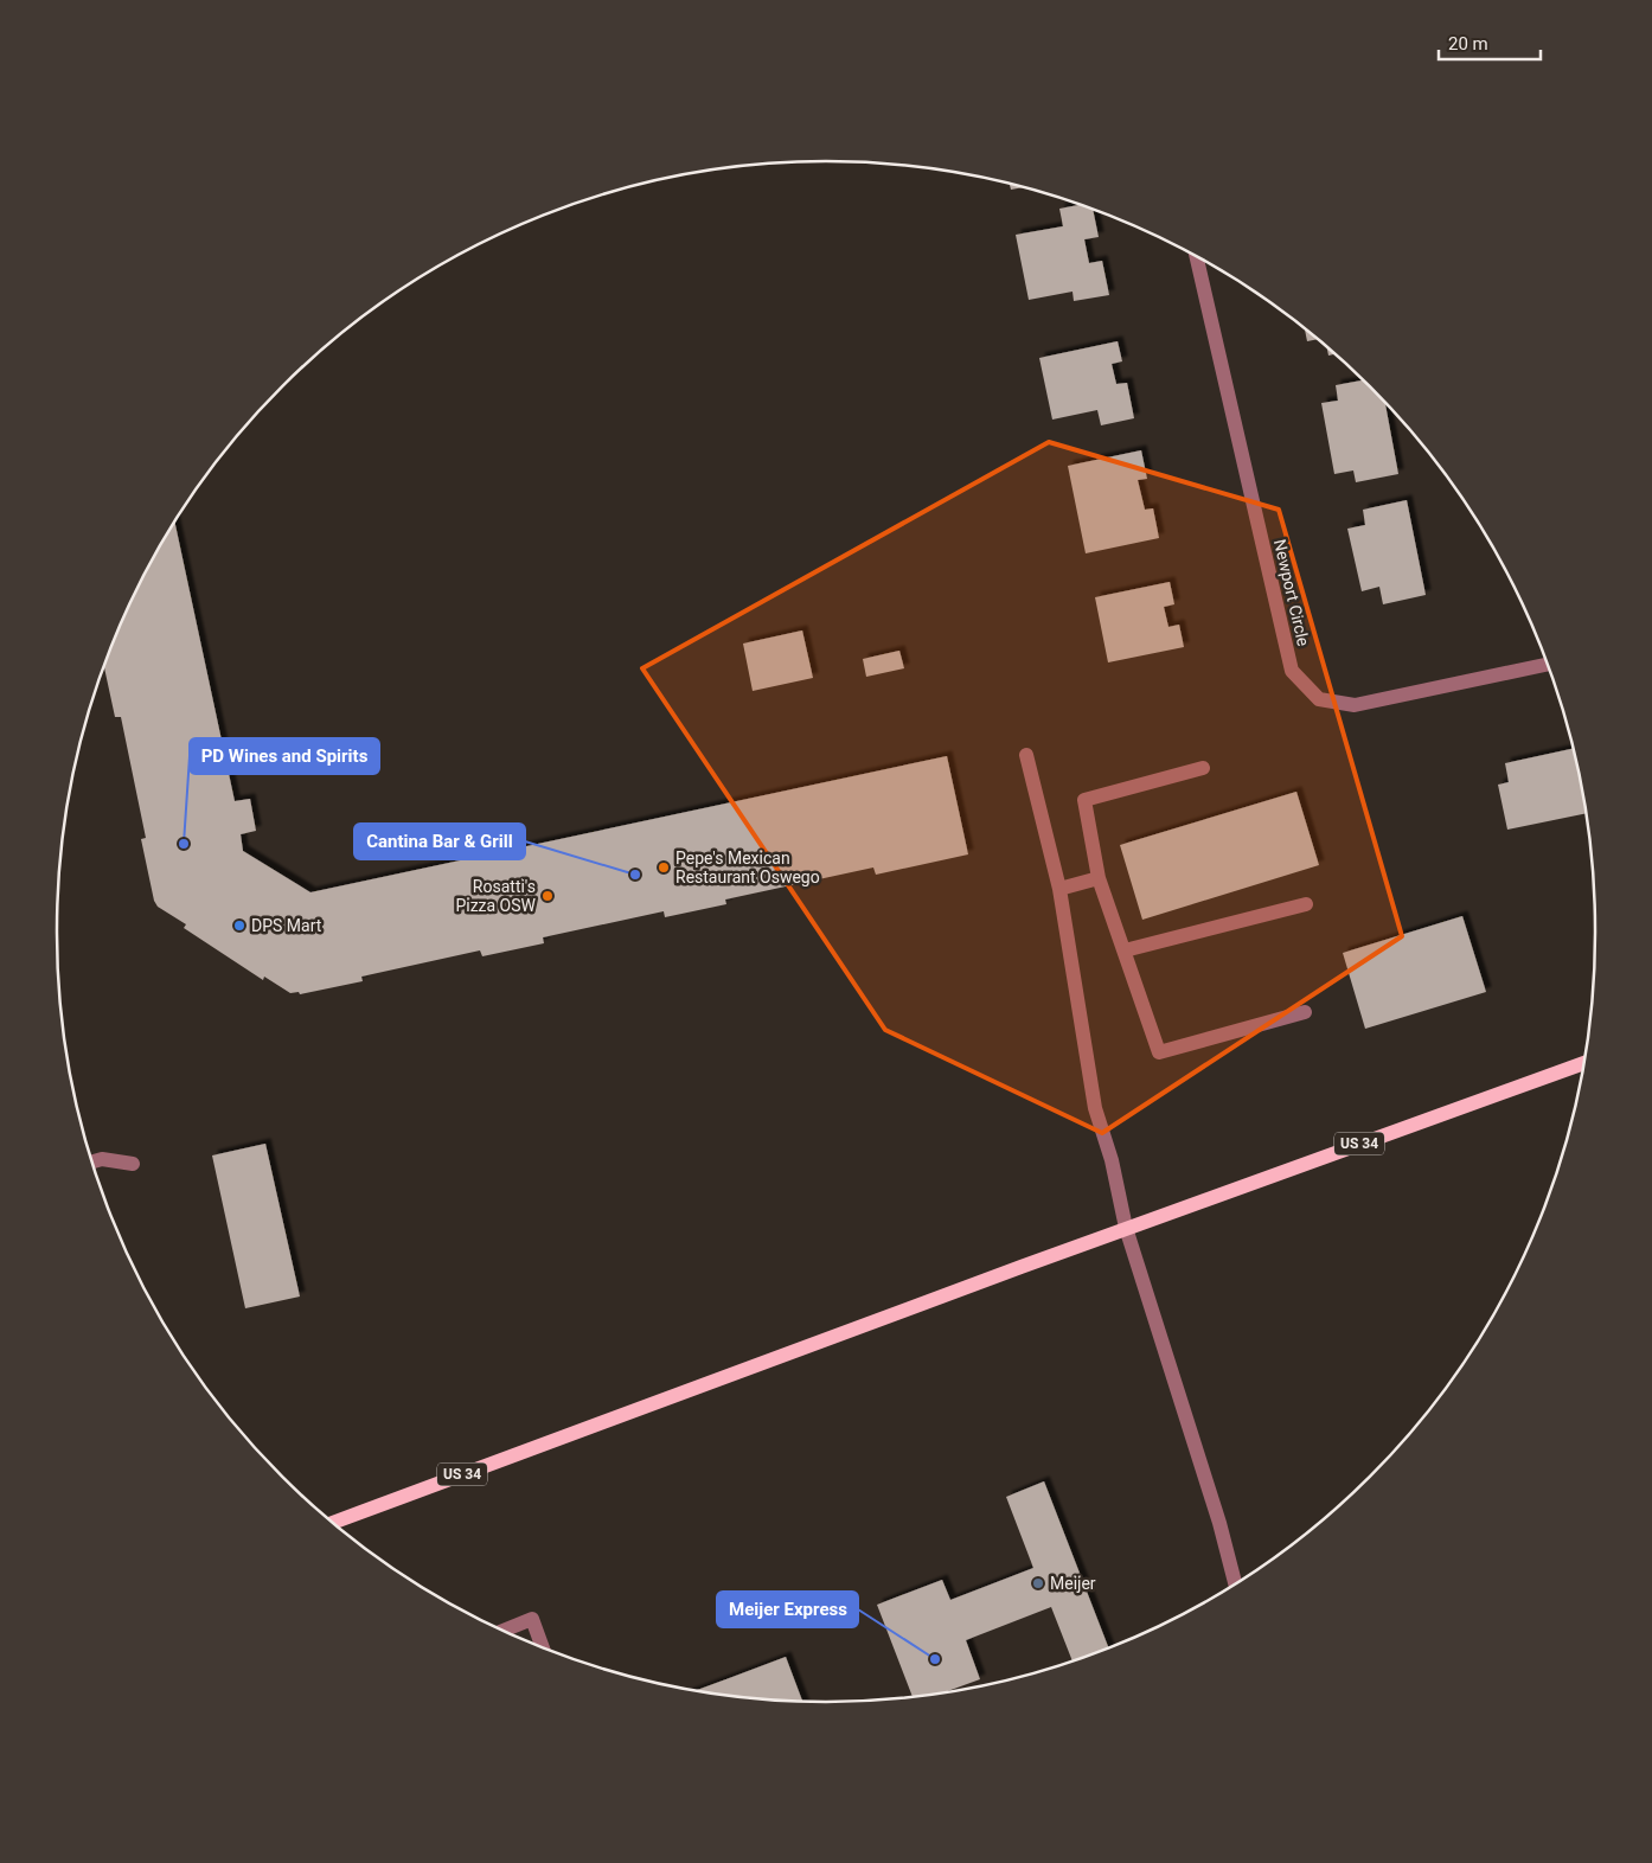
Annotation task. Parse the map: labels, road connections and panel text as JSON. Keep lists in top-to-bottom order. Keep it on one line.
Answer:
{"streets":{"main road":["US 34"],"street":["Newport Circle"]},"places":["PD Wines and Spirits","Pepe's Mexican Restaurant Oswego","Cantina Bar & Grill","Rosatti's Pizza OSW","DPS Mart","Meijer","Meijer Express"],"scale_bar":"20 m"}
